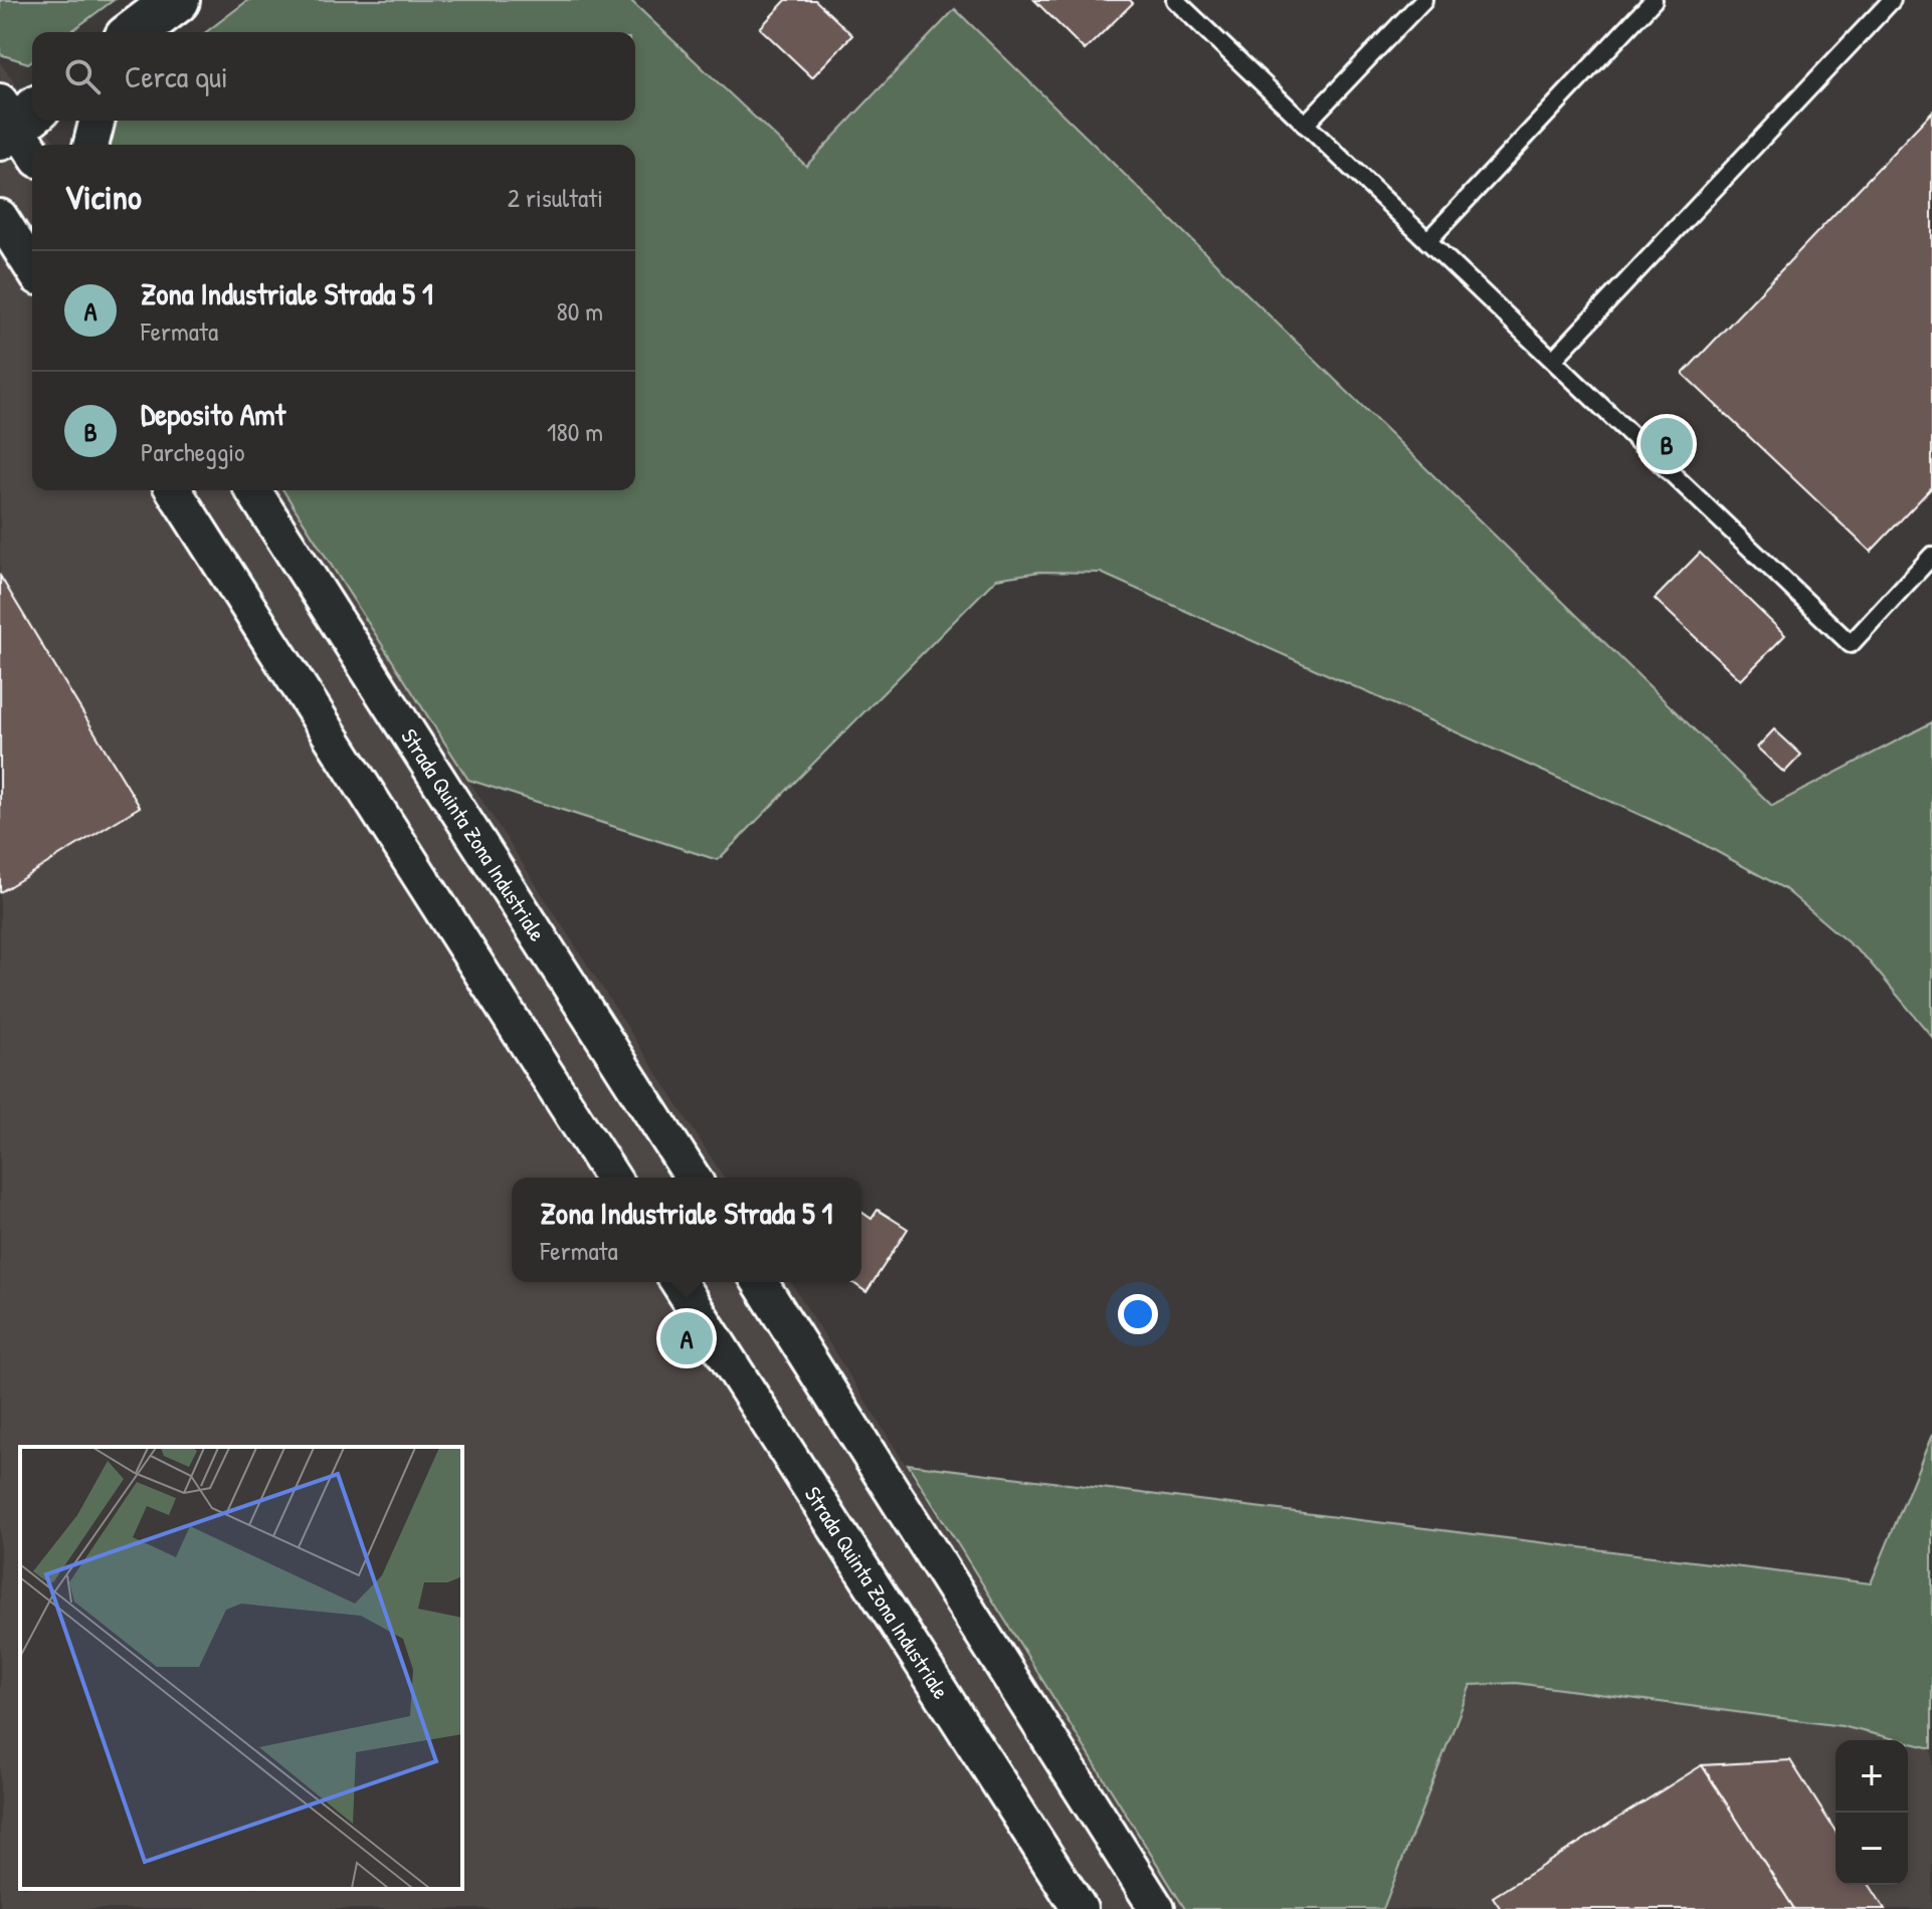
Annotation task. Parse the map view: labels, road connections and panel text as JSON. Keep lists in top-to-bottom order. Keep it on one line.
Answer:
{"streets":{"street":["Strada Quinta Zona Industriale"]},"page":{"search":"Cerca qui","heading":["Vicino","2 risultati"],"list":[{"mark":"A","name":"Zona Industriale Strada 5 1","note":"Fermata","value":"80 m"},{"mark":"B","name":"Deposito Amt","note":"Parcheggio","value":"180 m"}],"pins":["B","A"],"popup":["Zona Industriale Strada 5 1","Fermata"],"map_buttons":["+","−"]}}
